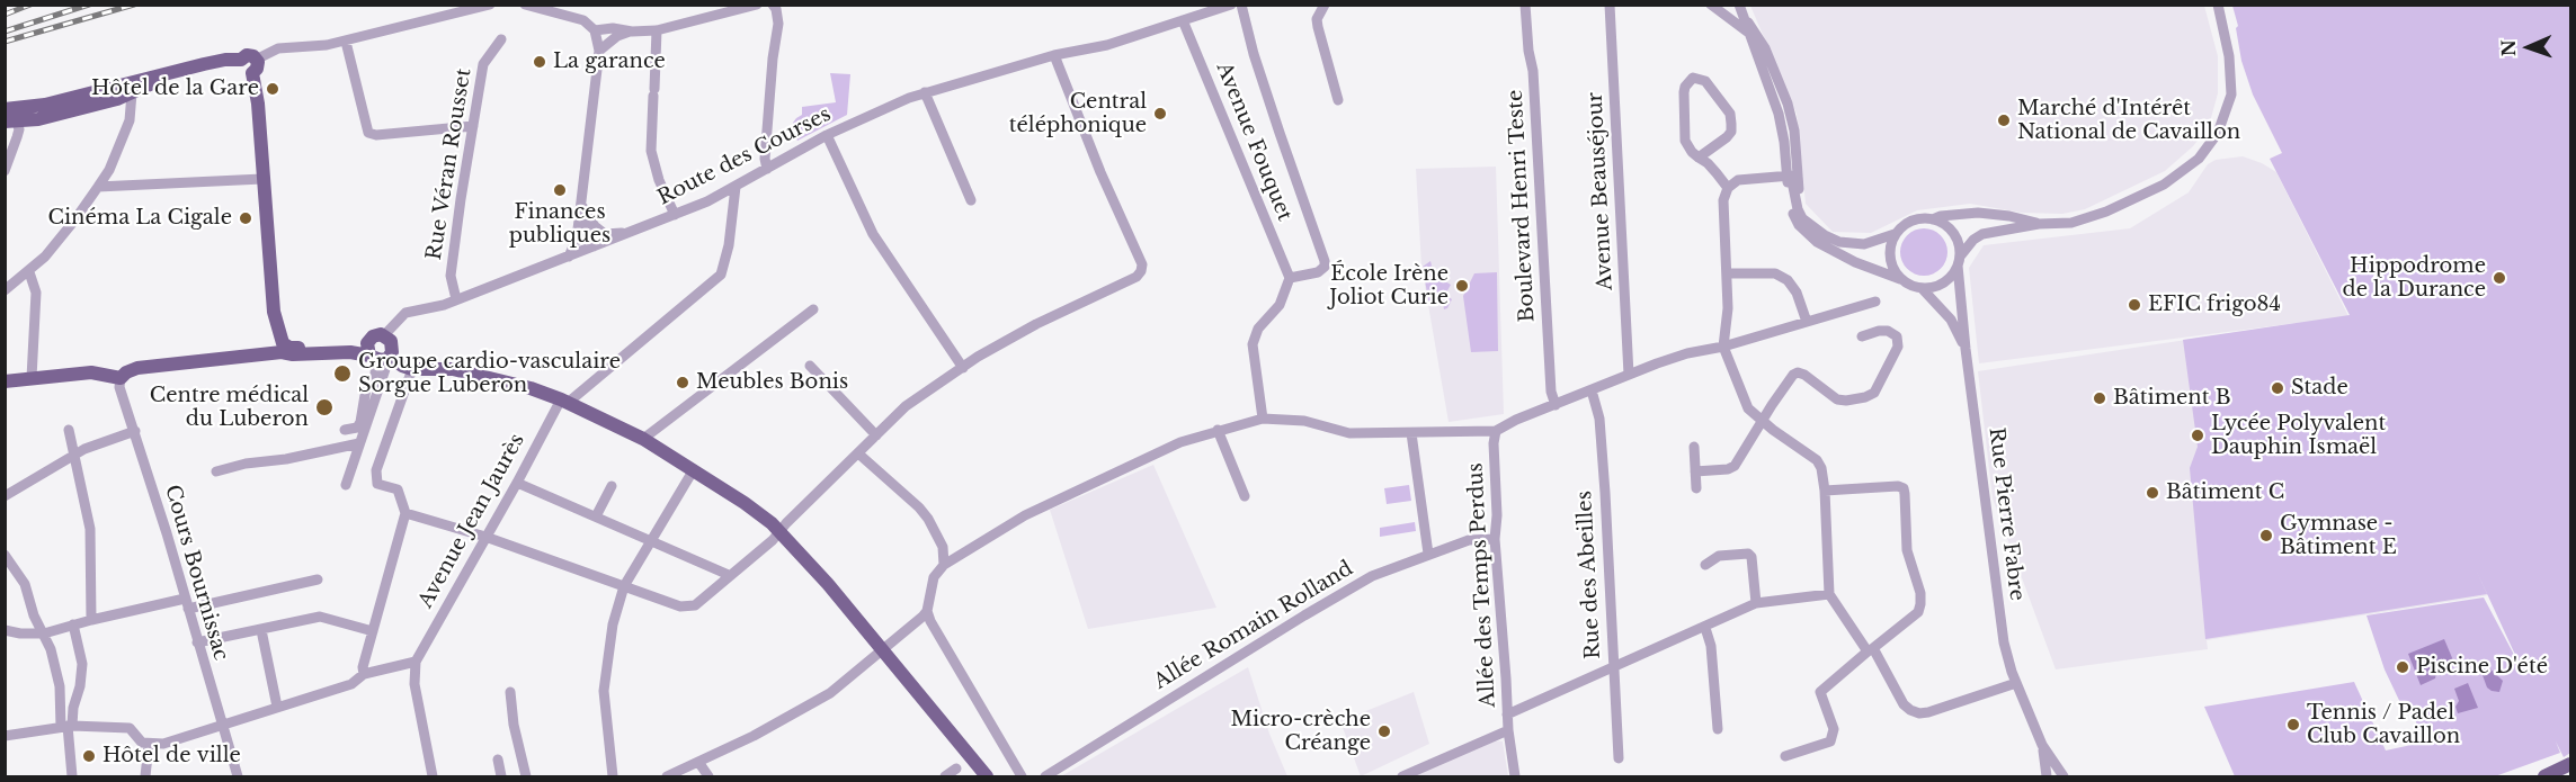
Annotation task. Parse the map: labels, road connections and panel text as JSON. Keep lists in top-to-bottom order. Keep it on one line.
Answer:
{"streets":{"street":["Avenue Fouquet","Route des Courses","Rue Véran Rousset","Avenue Beauséjour","Boulevard Henri Teste","Rue Pierre Fabre","Avenue Jean Jaurès","Cours Bournissac","Rue des Abeilles","Allée des Temps Perdus","Allée Romain Rolland"]},"crossings":[["Avenue Fouquet","Route des Courses"],["Route des Courses","Rue Véran Rousset"],["Allée des Temps Perdus","Allée Romain Rolland"]],"places":["La garance","Hôtel de la Gare","Central téléphonique","Marché d'Intérêt National de Cavaillon","Finances publiques","Cinéma La Cigale","Hippodrome de la Durance","École Irène Joliot Curie","EFIC frigo84","Groupe cardio-vasculaire Sorgue Luberon","Meubles Bonis","Stade","Bâtiment B","Centre médical du Luberon","Lycée Polyvalent Dauphin Ismaël","Bâtiment C","Gymnase - Bâtiment E","Piscine D'été","Tennis / Padel Club Cavaillon","Micro-crèche Créange","Hôtel de ville"],"north":"left"}
